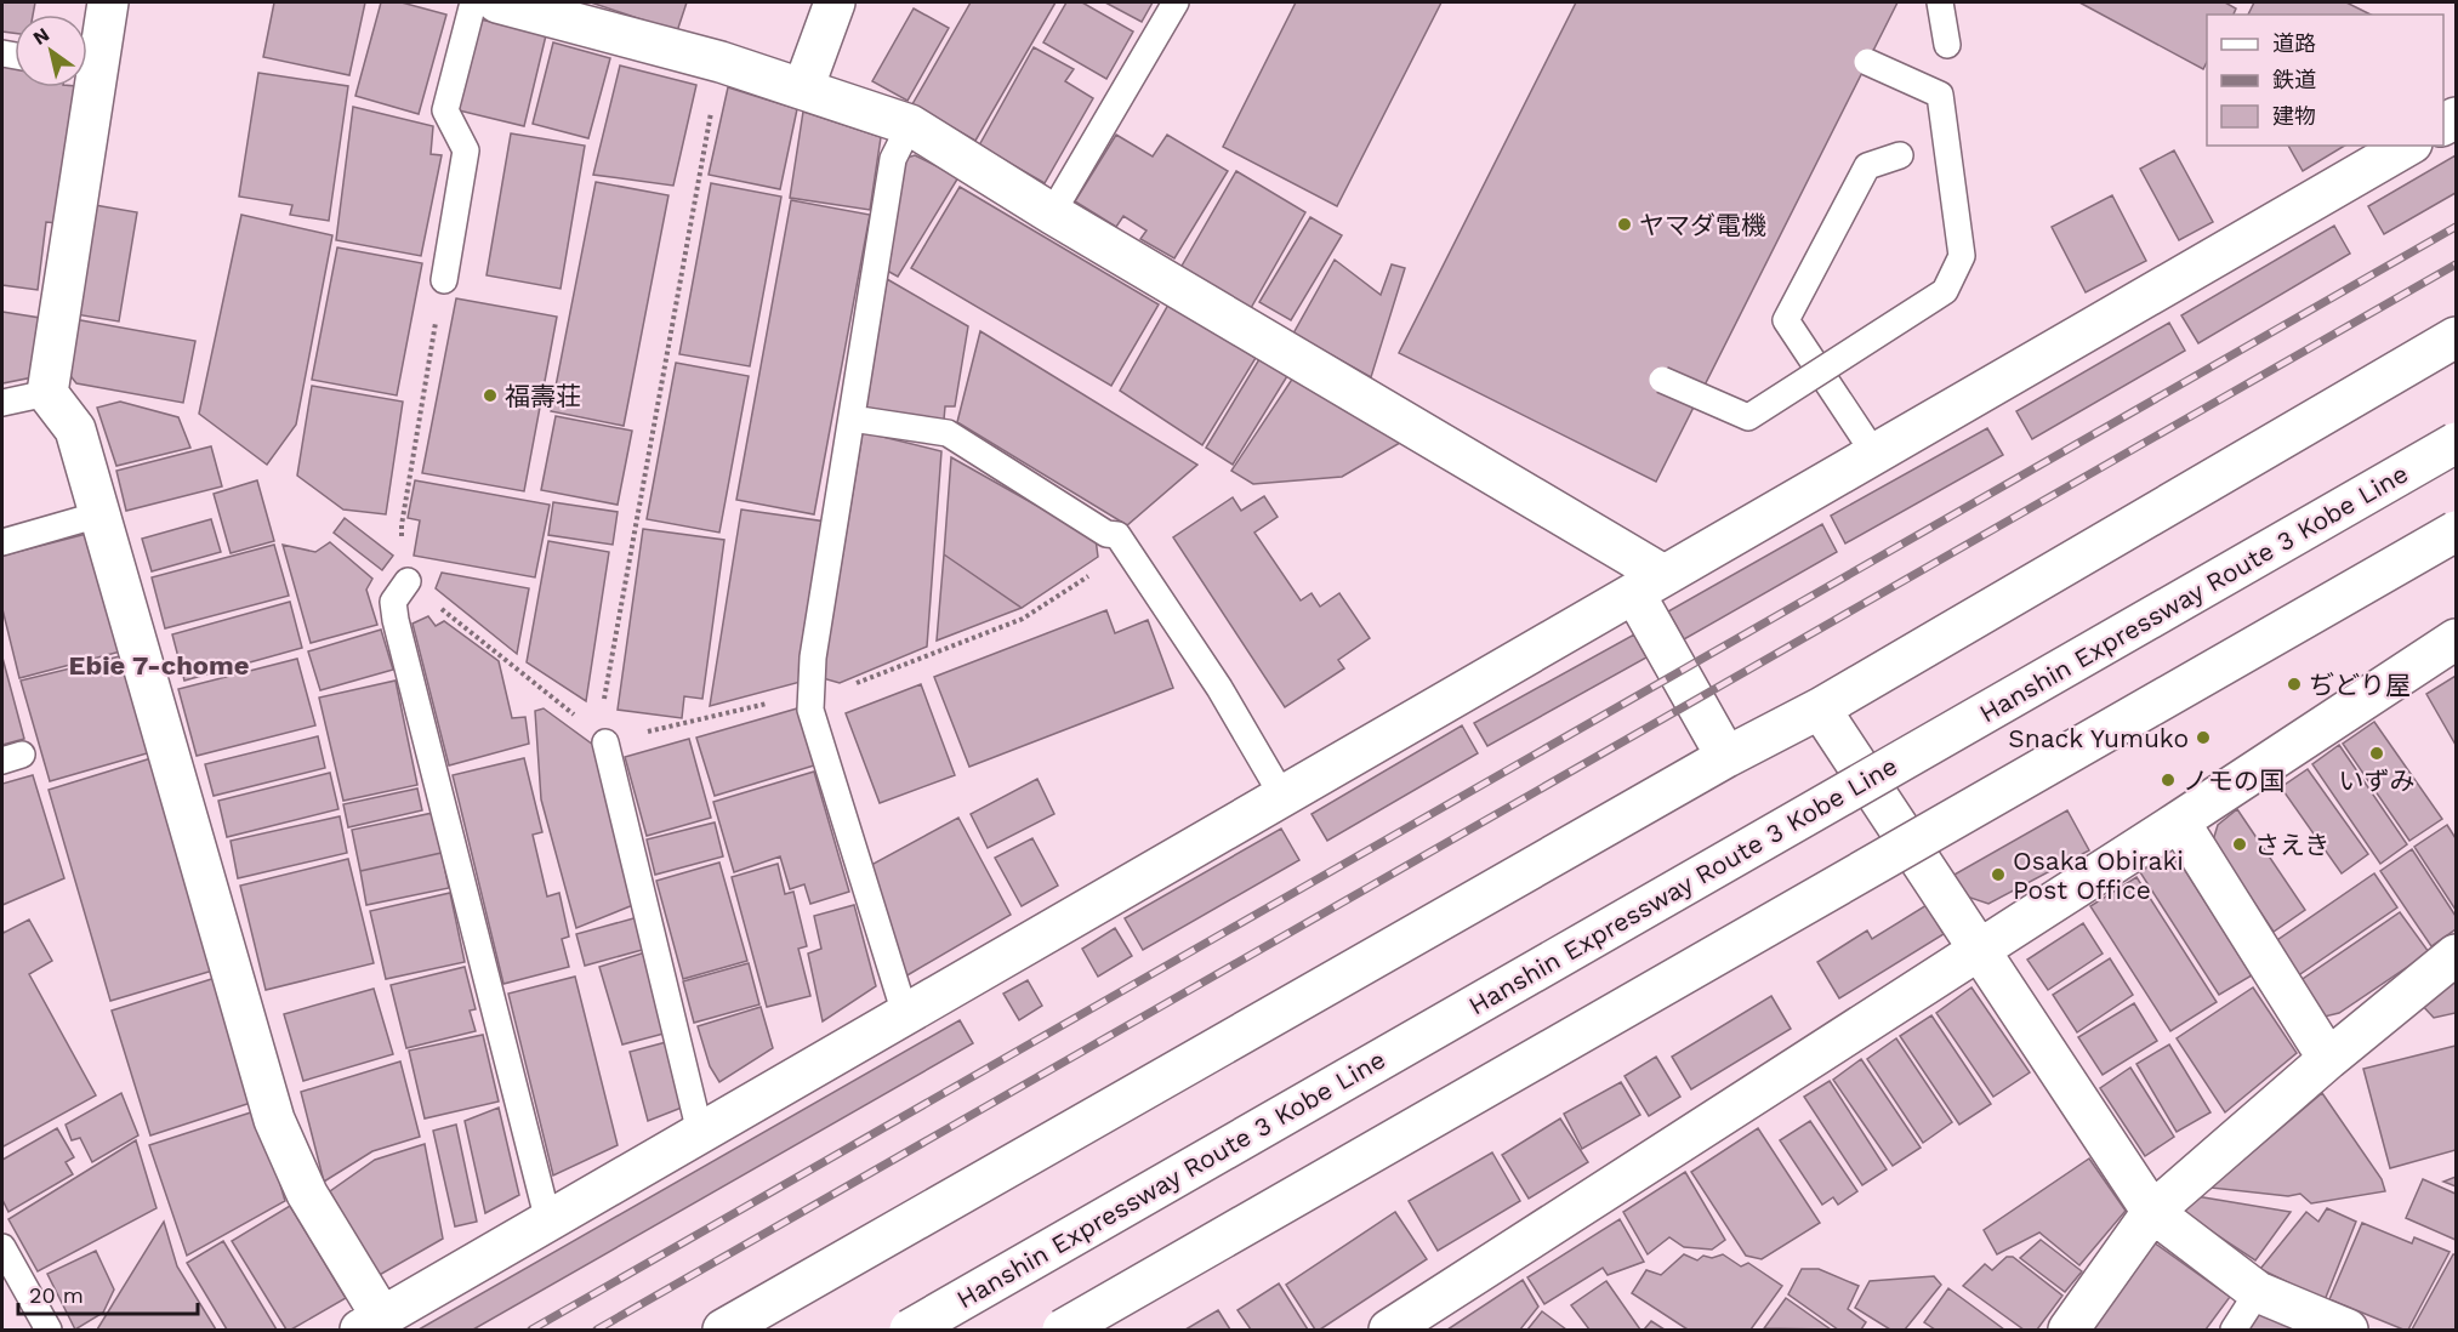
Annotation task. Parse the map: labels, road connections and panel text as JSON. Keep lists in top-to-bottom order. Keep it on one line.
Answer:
{"streets":{"main road":["Hanshin Expressway Route 3 Kobe Line"]},"districts":["Ebie 7-chome"],"places":["ヤマダ電機","福壽荘","ぢどり屋","Snack Yumuko","いずみ","ノモの国","さえき","Osaka Obiraki Post Office"],"legend":["道路","鉄道","建物"],"scale_bar":"20 m","north":"top left"}
